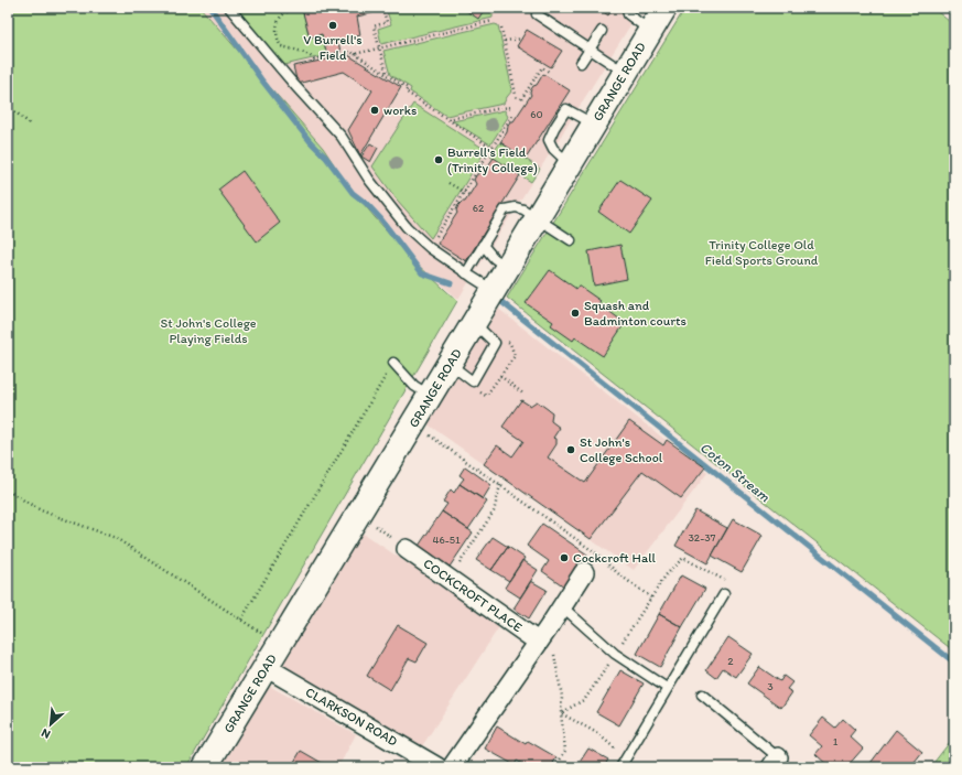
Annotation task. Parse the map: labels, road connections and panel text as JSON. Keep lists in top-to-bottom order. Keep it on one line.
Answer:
{"streets":{"street":["GRANGE ROAD","COCKCROFT PLACE","CLARKSON ROAD"]},"crossings":[["GRANGE ROAD","CLARKSON ROAD"]],"water":["Coton Stream"],"parks":["Trinity College Old Field Sports Ground","St John's College Playing Fields"],"places":["V Burrell's Field","works","Burrell's Field (Trinity College)","Squash and Badminton courts","St John's College School","Cockcroft Hall"],"house_numbers":["60","62","32-37","46-51","2","3","1"],"north":"bottom left"}
